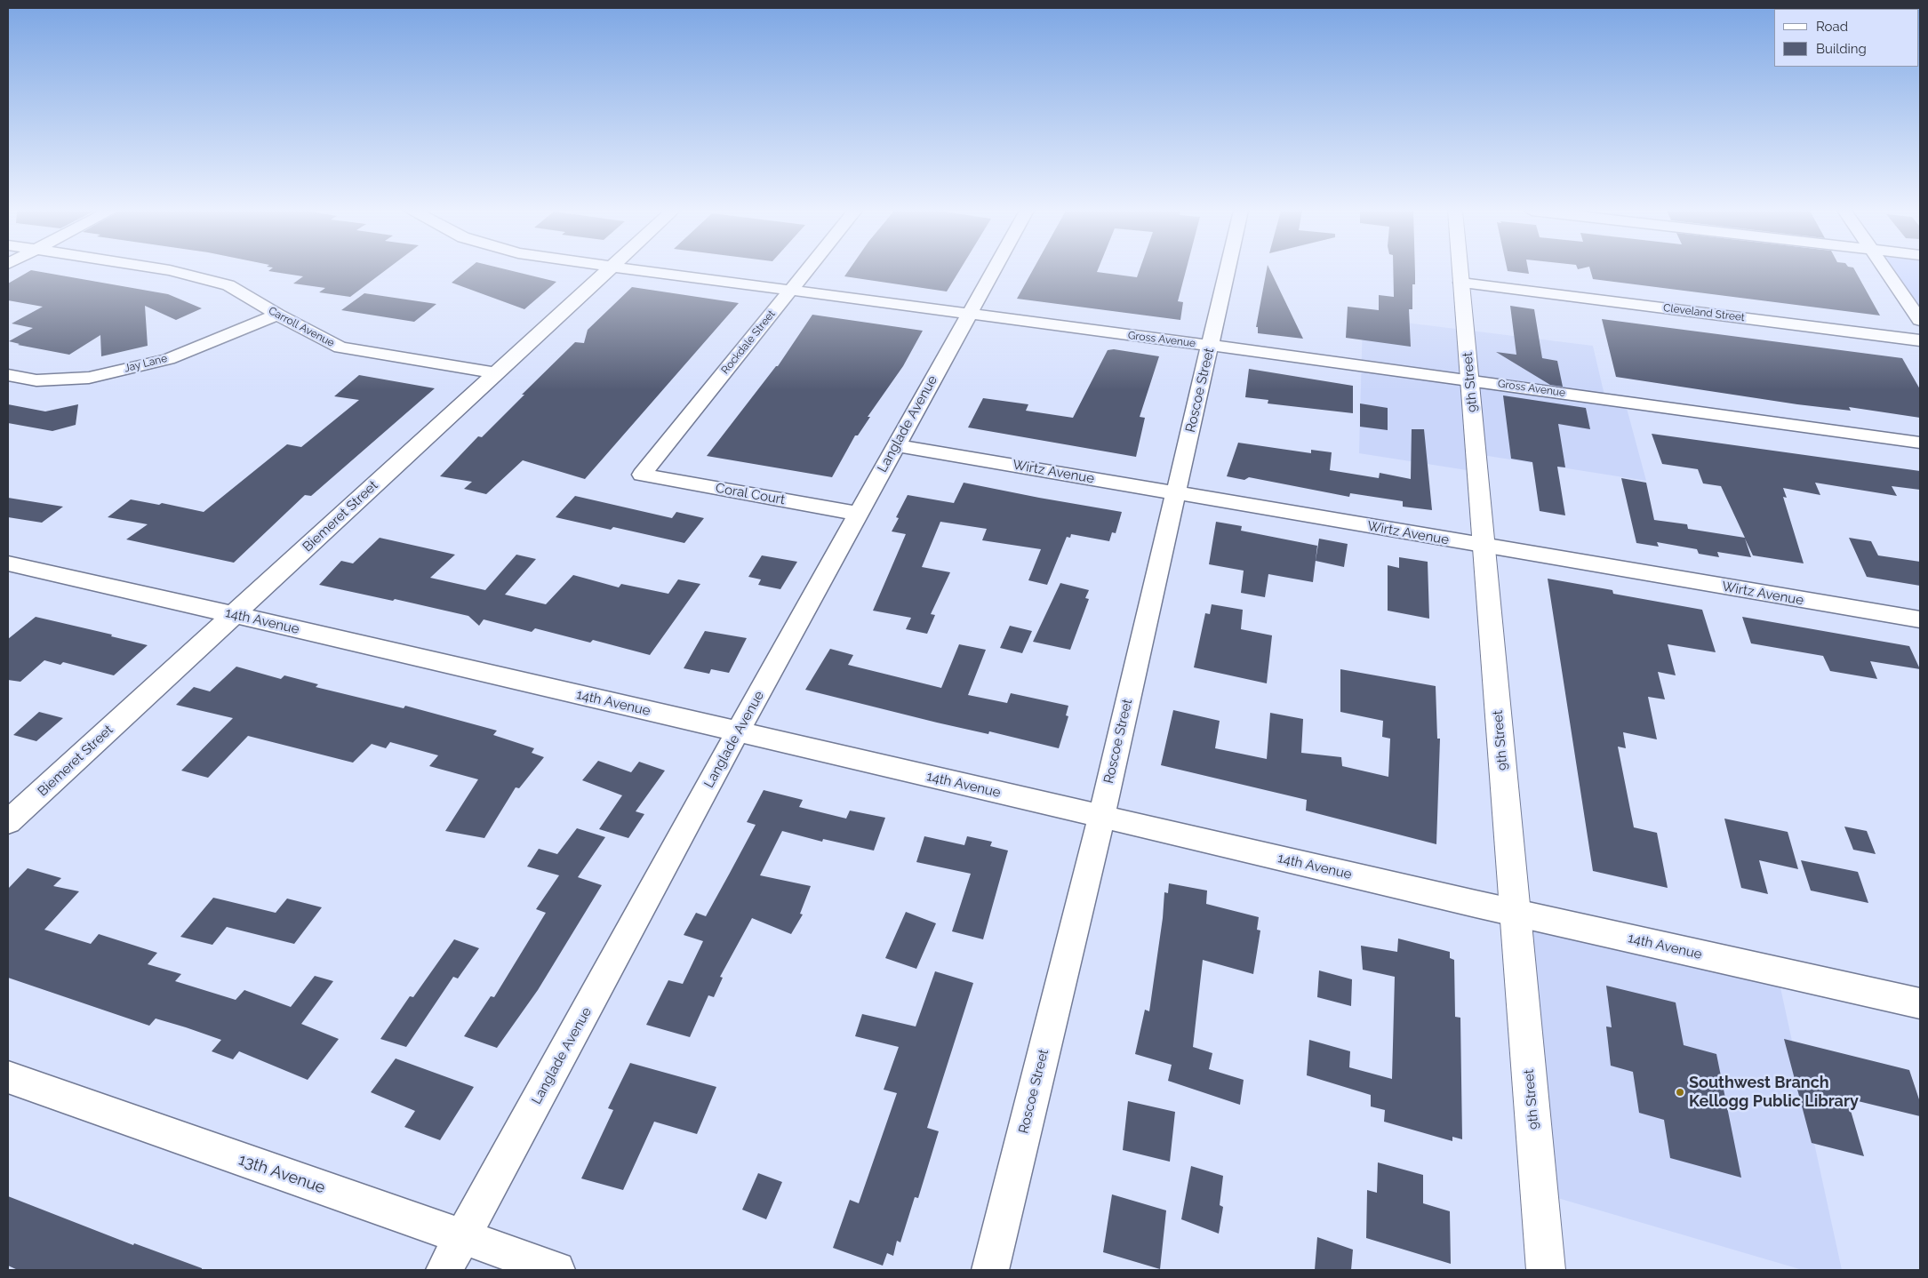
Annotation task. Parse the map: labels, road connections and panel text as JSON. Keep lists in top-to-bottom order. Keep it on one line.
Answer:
{"streets":{"street":["Cleveland Street","Carroll Avenue","Gross Avenue","Rockdale Street","Jay Lane","9th Street","Roscoe Street","Langlade Avenue","Wirtz Avenue","Coral Court","Biemeret Street","14th Avenue","13th Avenue"]},"crossings":[["Cleveland Street","9th Street"],["Carroll Avenue","Jay Lane"],["Carroll Avenue","Biemeret Street"],["Gross Avenue","Rockdale Street"],["Gross Avenue","9th Street"],["Gross Avenue","Roscoe Street"],["Gross Avenue","Langlade Avenue"],["Rockdale Street","Coral Court"],["9th Street","Wirtz Avenue"],["9th Street","14th Avenue"],["Roscoe Street","Wirtz Avenue"],["Roscoe Street","14th Avenue"],["Langlade Avenue","Wirtz Avenue"],["Langlade Avenue","Coral Court"],["Langlade Avenue","14th Avenue"],["Langlade Avenue","13th Avenue"],["Biemeret Street","14th Avenue"]],"places":["Southwest Branch Kellogg Public Library"],"legend":["Road","Building"]}
